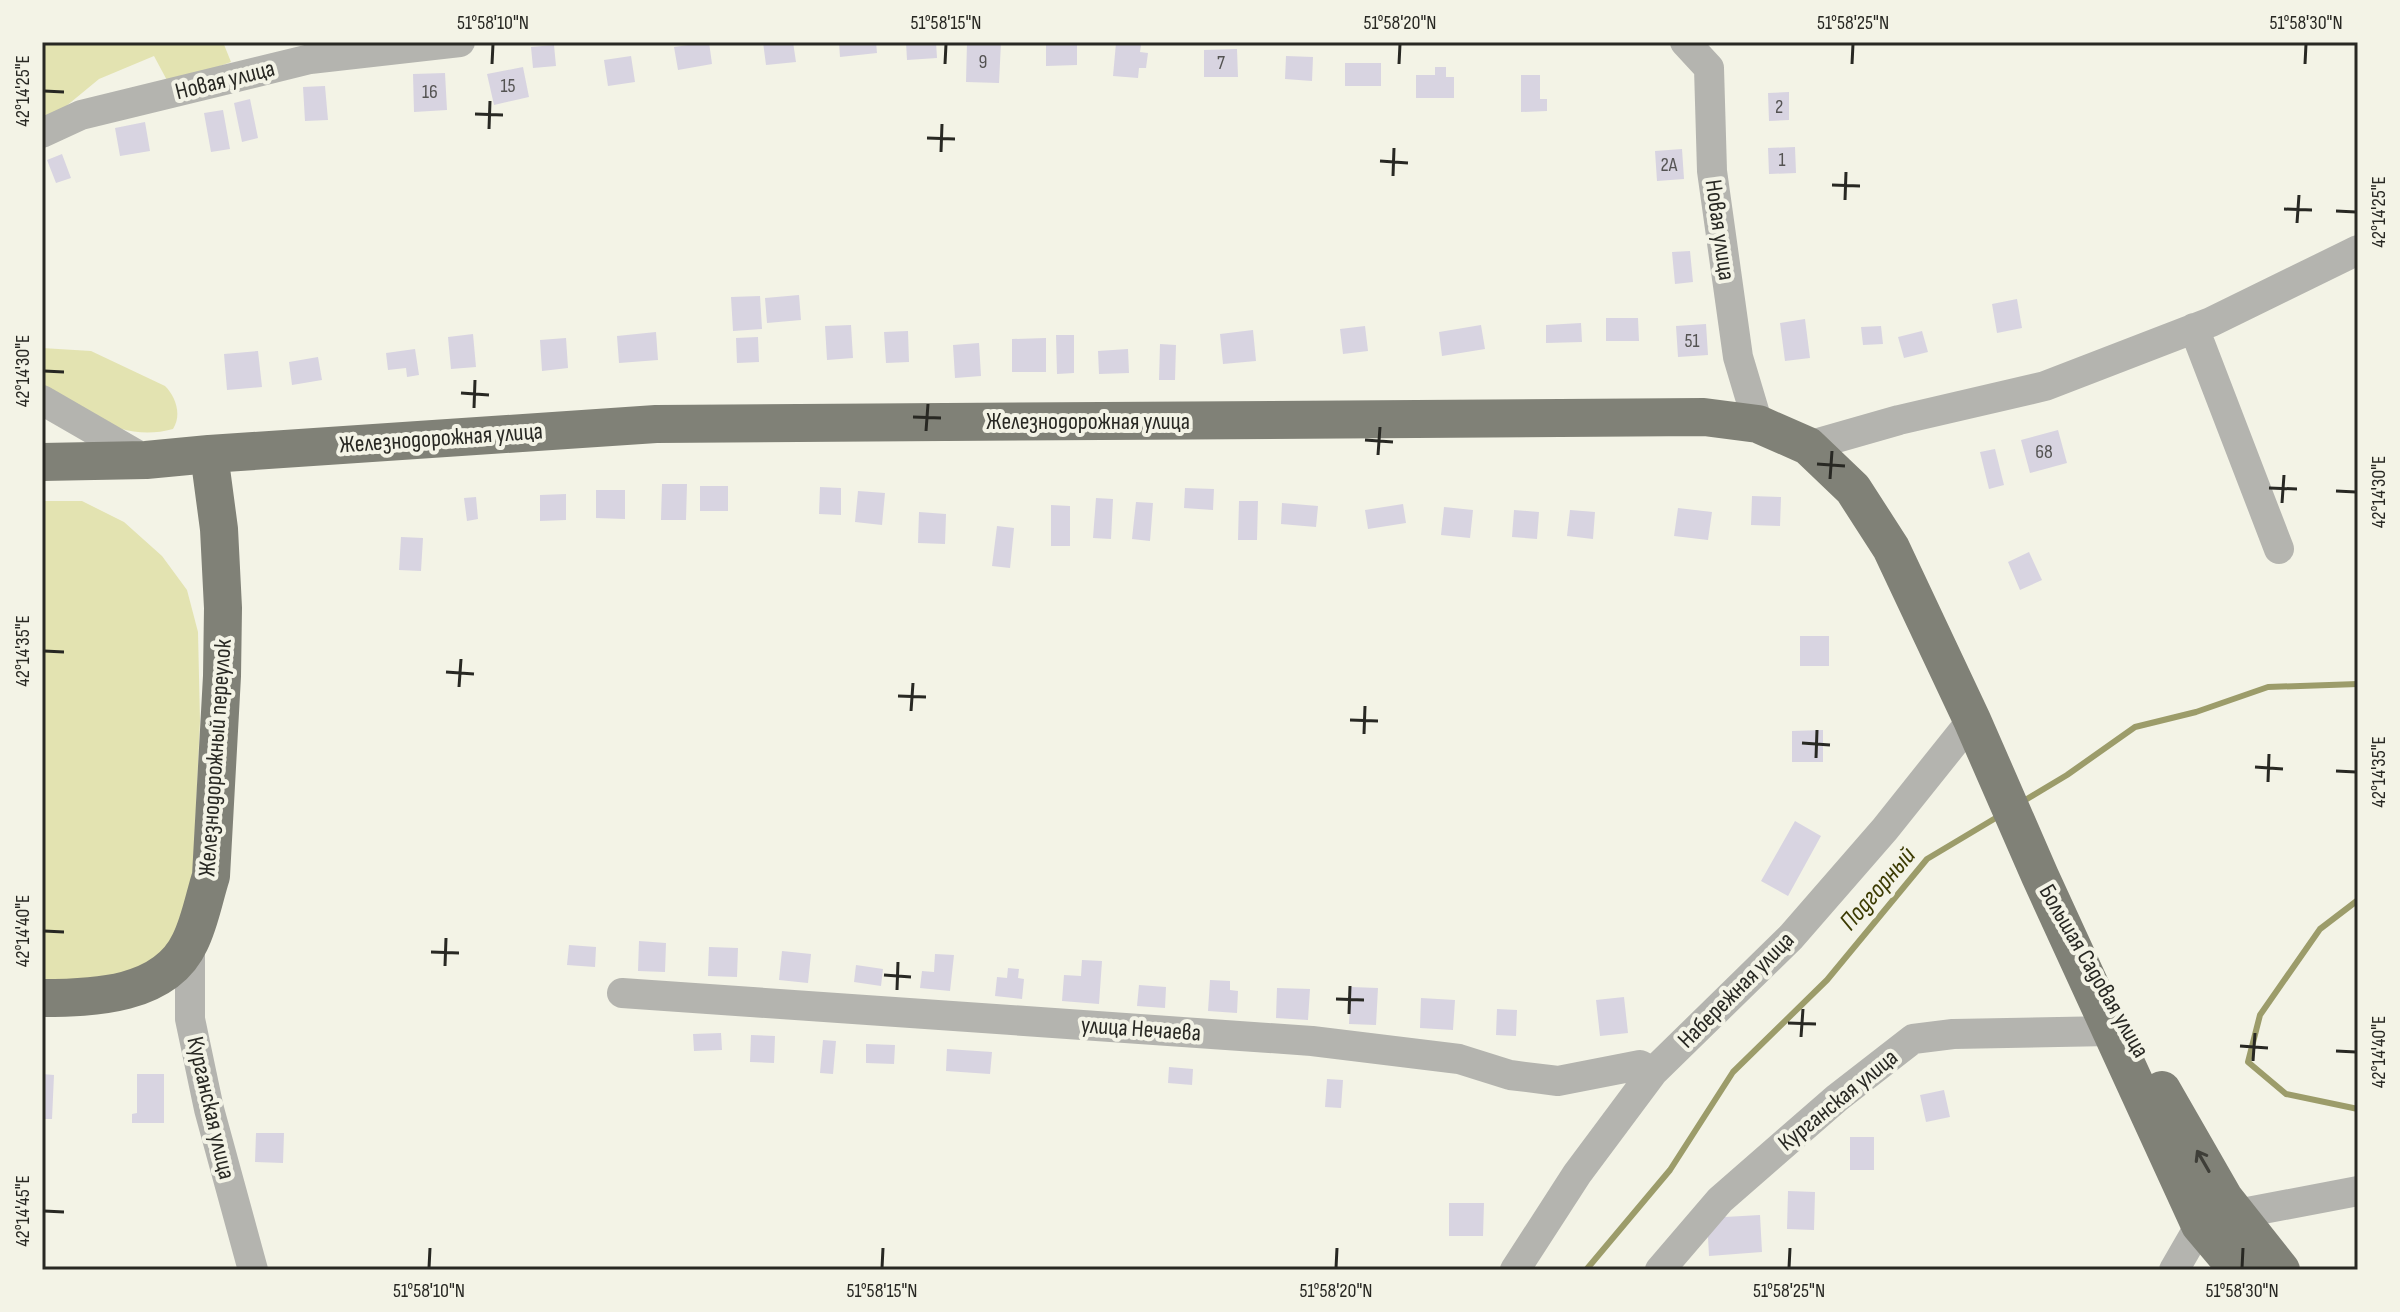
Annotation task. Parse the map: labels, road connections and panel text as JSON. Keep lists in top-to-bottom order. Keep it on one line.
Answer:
{"streets":{"main road":["Железнодорожная улица","Железнодорожный переулок","Большая Садовая улица"],"street":["Новая улица","Набережная улица","улица Нечаева","Курганская улица"]},"crossings":[["Новая улица","Железнодорожная улица"],["Железнодорожная улица","Железнодорожный переулок"],["Железнодорожная улица","Большая Садовая улица"],["Железнодорожная улица","Набережная улица"],["Железнодорожный переулок","Курганская улица"],["Большая Садовая улица","Курганская улица"],["Набережная улица","улица Нечаева"]],"water":["Подгорный"],"house_numbers":["9","7","15","16","2","1","2А","51","68"],"coordinates":["51°58'10\"N","51°58'15\"N","51°58'20\"N","51°58'25\"N","51°58'30\"N","42°14'25\"E","42°14'30\"E","42°14'35\"E","42°14'40\"E","42°14'45\"E"]}
